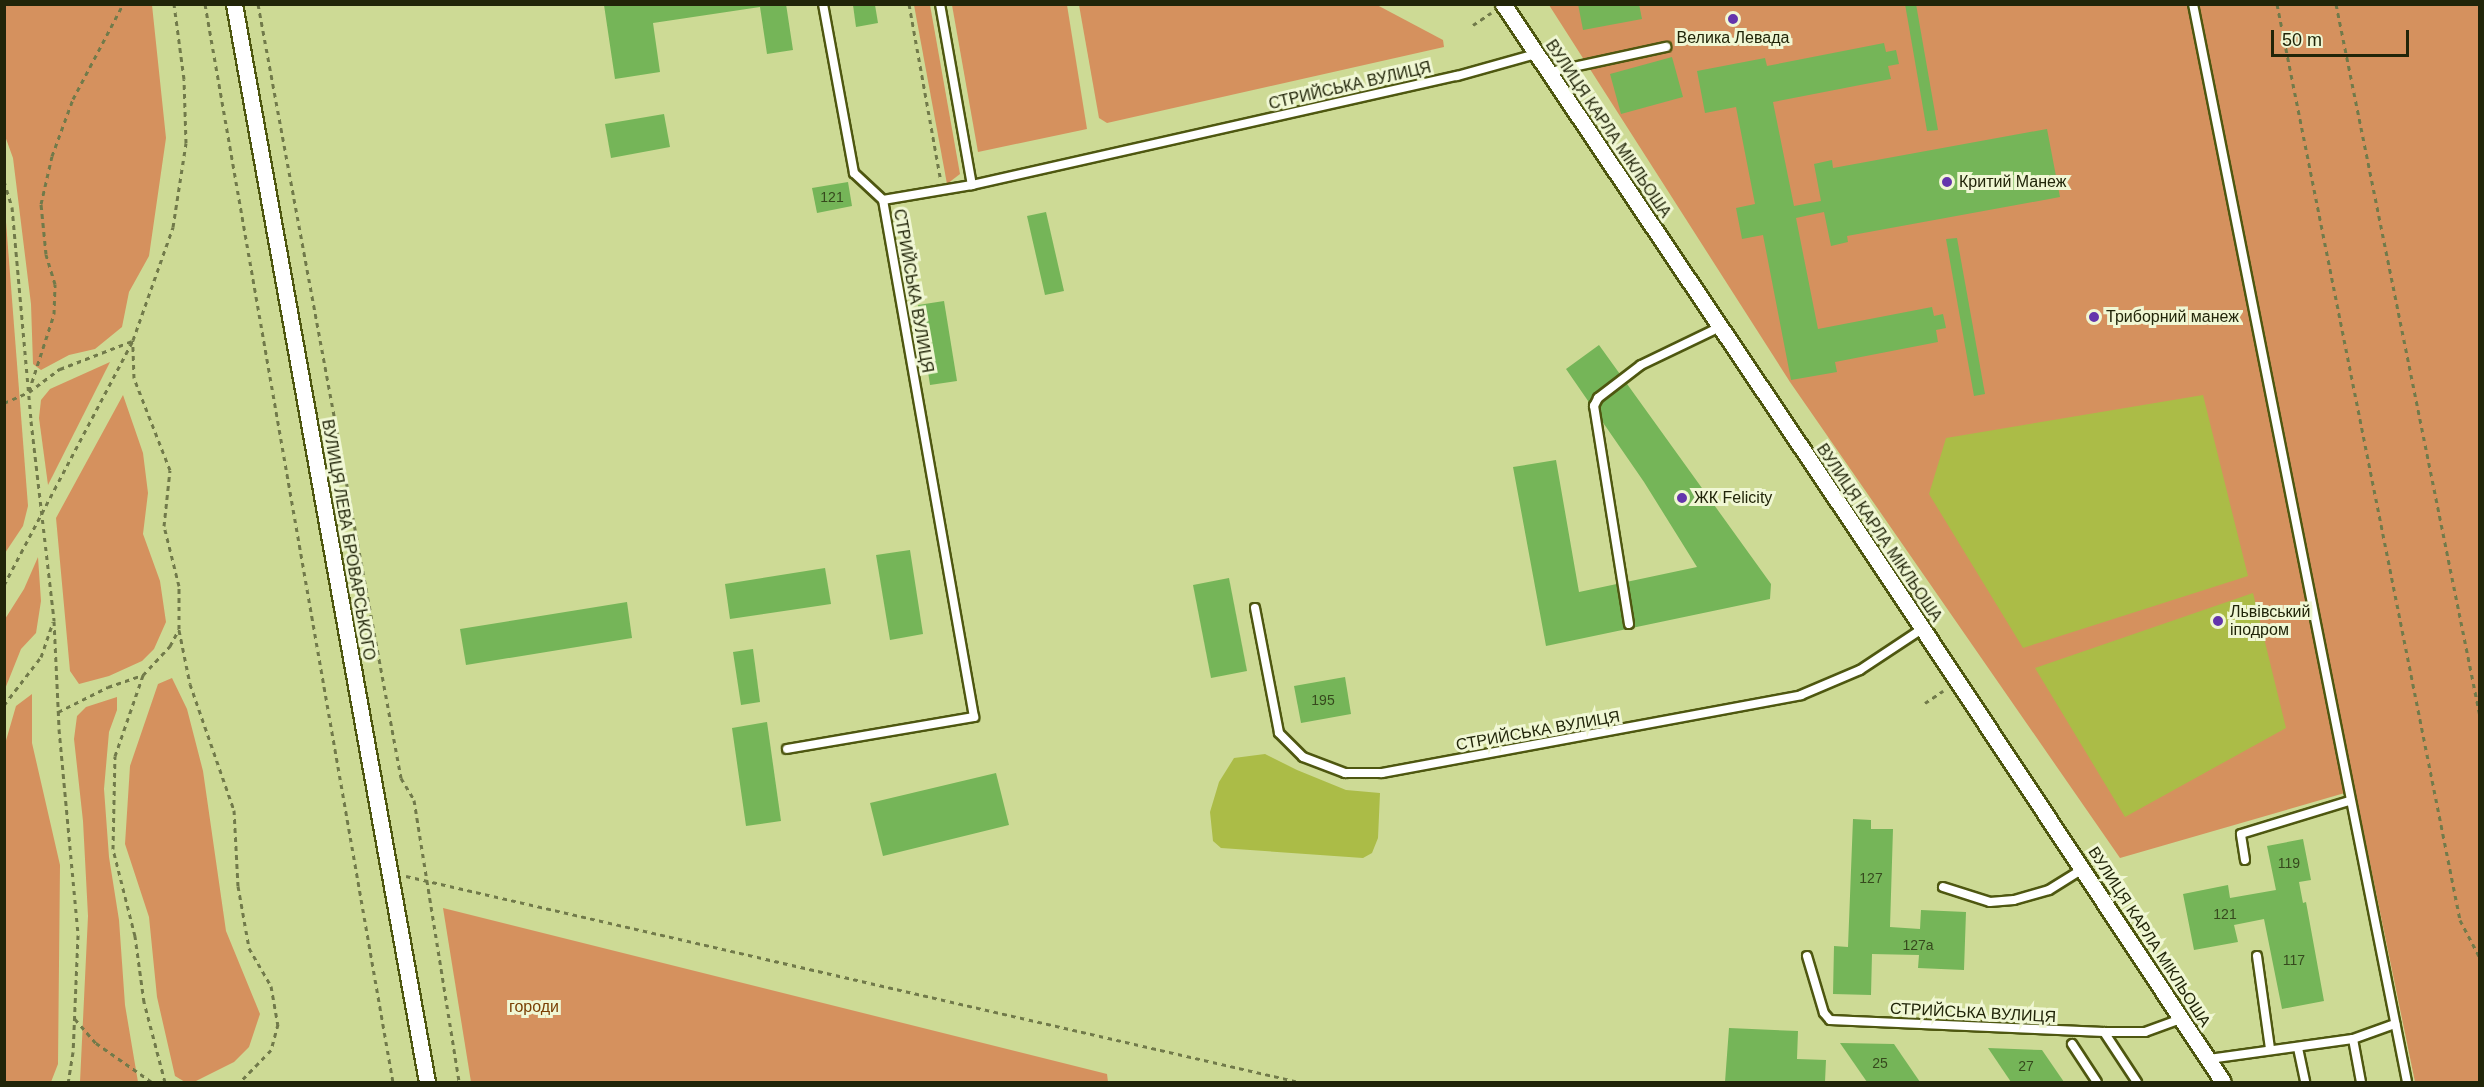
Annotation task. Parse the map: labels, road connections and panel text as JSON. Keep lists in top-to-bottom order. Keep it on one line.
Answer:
{"streets":{"street":["ВУЛИЦЯ КАРЛА МІКЛЬОША","ВУЛИЦЯ ЛЕВА БРОВАРСЬКОГО"],"lane":["СТРИЙСЬКА ВУЛИЦЯ"]},"crossings":[["СТРИЙСЬКА ВУЛИЦЯ","ВУЛИЦЯ КАРЛА МІКЛЬОША"]],"parks":["городи"],"places":["Велика Левада","Критий Манеж","Триборний манеж","ЖК Felicity","Львівський іподром"],"house_numbers":["121","195","119","127","121","127а","117","25","27"],"scale_bar":"50 m"}
